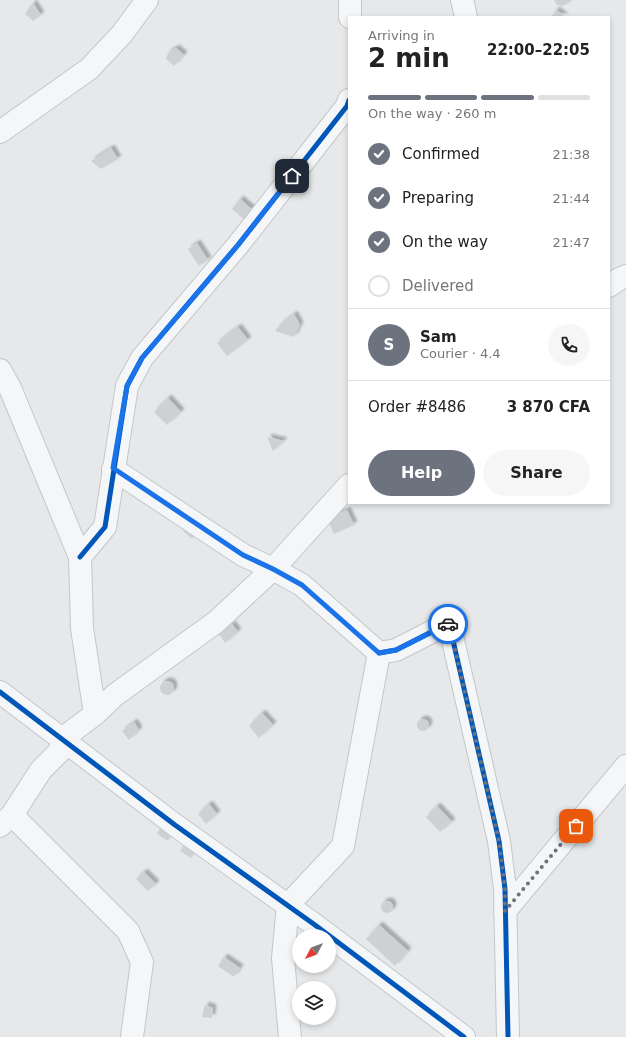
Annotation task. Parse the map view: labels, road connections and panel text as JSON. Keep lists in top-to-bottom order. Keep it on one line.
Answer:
{"north":"bottom left","page":{"heading":["2 min","Arriving in","22:00–22:05"],"panel":["Sam","Courier · 4.4","Order #8486","3 870 CFA"],"bar":"On the way · 260 m","list":[["Confirmed","21:38"],["Preparing","21:44"],["On the way","21:47"],"Delivered"],"round":"S","buttons":["Help","Share"]}}
